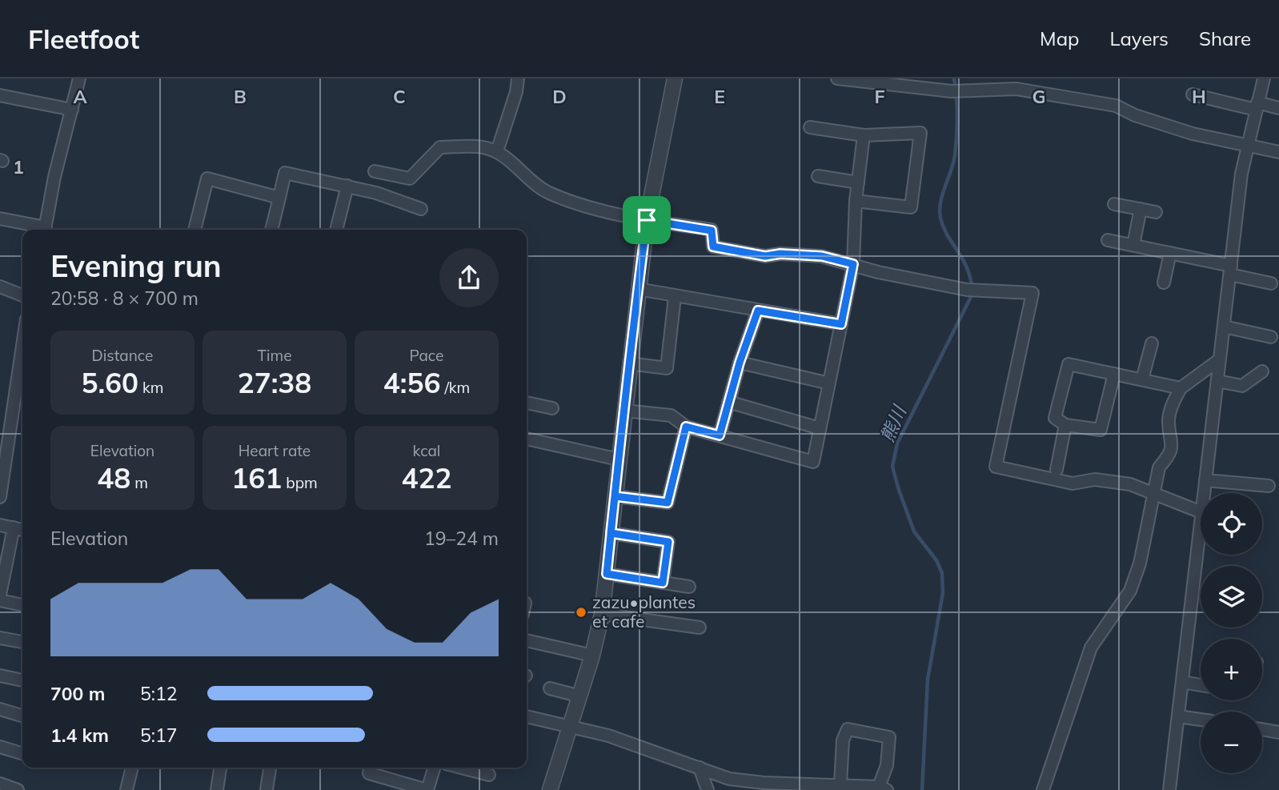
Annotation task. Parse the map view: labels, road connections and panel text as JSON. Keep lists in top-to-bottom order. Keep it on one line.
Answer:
{"water":["熊川"],"places":["zazu•plantes et cafe"],"page":{"header":"Fleetfoot","nav":["Map","Layers","Share"],"heading":["Evening run","20:58 · 8 × 700 m"],"stats":[["Distance","5.60 km"],["Time","27:38"],["Pace","4:56 /km"],["Elevation","48 m"],["Heart rate","161 bpm"],["kcal","422"]],"map_buttons":["+","−"],"chart":["Elevation","19–24 m"],"list":[{"name":"700 m","note":"5:12"},{"name":"1.4 km","note":"5:17"}]},"grid":{"columns":["A","B","C","D","E","F","G","H"],"rows":["1"]}}
